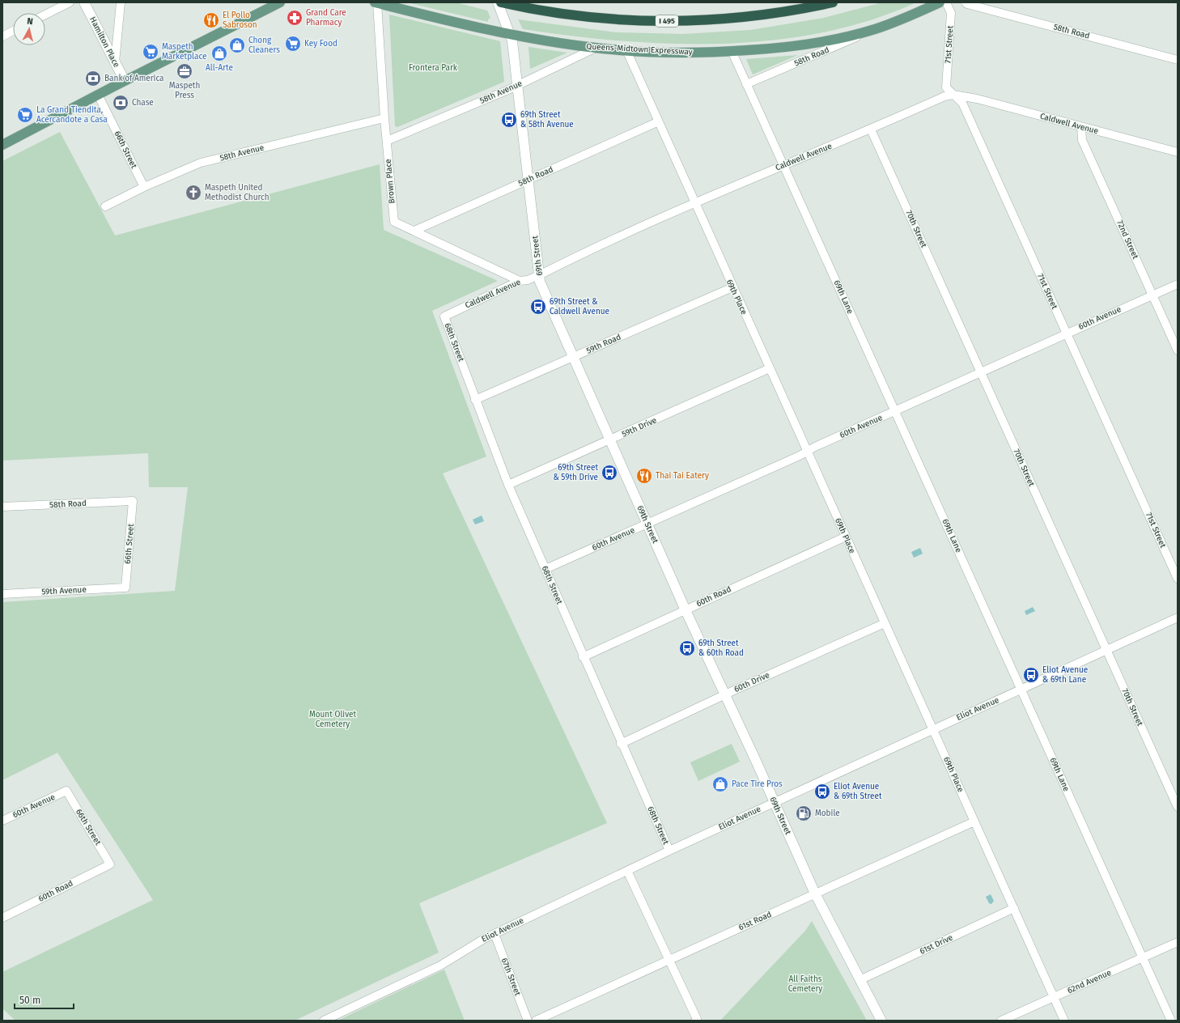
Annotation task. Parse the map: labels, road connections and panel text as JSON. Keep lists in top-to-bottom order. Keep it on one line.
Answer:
{"streets":{"highway":["I 495"],"main road":["Hamilton Place","Queens-Midtown Expressway","69th Street"],"street":["58th Road","71st Street","58th Avenue","Caldwell Avenue","66th Street","Brown Place","70th Street","72nd Street","69th Place","69th Lane","60th Avenue","68th Street","59th Road","59th Drive","59th Avenue","60th Road","60th Drive","Eliot Avenue","61st Road","61st Drive","67th Street","62nd Avenue"]},"crossings":[["58th Road","Queens-Midtown Expressway"],["58th Road","66th Street"],["58th Road","Brown Place"],["58th Road","69th Street"],["58th Road","69th Place"],["58th Road","69th Lane"],["71st Street","Caldwell Avenue"],["71st Street","60th Avenue"],["Queens-Midtown Expressway","58th Avenue"],["Queens-Midtown Expressway","Brown Place"],["Queens-Midtown Expressway","69th Street"],["Queens-Midtown Expressway","69th Place"],["Queens-Midtown Expressway","69th Lane"],["58th Avenue","66th Street"],["58th Avenue","Brown Place"],["58th Avenue","69th Street"],["Caldwell Avenue","Brown Place"],["Caldwell Avenue","70th Street"],["Caldwell Avenue","72nd Street"],["Caldwell Avenue","69th Street"],["Caldwell Avenue","69th Place"],["Caldwell Avenue","69th Lane"],["Caldwell Avenue","68th Street"],["66th Street","60th Avenue"],["66th Street","59th Avenue"],["66th Street","60th Road"],["70th Street","60th Avenue"],["70th Street","Eliot Avenue"],["72nd Street","60th Avenue"],["69th Street","60th Avenue"],["69th Street","59th Road"],["69th Street","59th Drive"],["69th Street","60th Road"],["69th Street","60th Drive"],["69th Street","Eliot Avenue"],["69th Street","61st Road"],["69th Street","61st Drive"],["69th Place","60th Avenue"],["69th Place","59th Road"],["69th Place","59th Drive"],["69th Place","60th Road"],["69th Place","60th Drive"],["69th Place","Eliot Avenue"],["69th Place","61st Road"],["69th Place","61st Drive"],["69th Place","62nd Avenue"],["69th Lane","60th Avenue"],["69th Lane","Eliot Avenue"],["69th Lane","62nd Avenue"],["60th Avenue","68th Street"],["68th Street","59th Road"],["68th Street","59th Drive"],["68th Street","60th Road"],["68th Street","60th Drive"],["68th Street","Eliot Avenue"],["Eliot Avenue","67th Street"]],"parks":["Frontera Park","Mount Olivet Cemetery","All Faiths Cemetery"],"places":{"pharmacy":["Grand Care Pharmacy"],"restaurant":["El Pollo Sabroson","Thai Tai Eatery"],"supermarket":["Key Food","Maspeth Marketplace","La Grand Tiendita, Acercandote a Casa"],"shop":["Chong Cleaners","All-Arte","Pace Tire Pros"],"office":["Maspeth Press"],"bank":["Bank of America","Chase"],"bus stop":["69th Street & 58th Avenue","69th Street & Caldwell Avenue","69th Street & 59th Drive","69th Street & 60th Road","Eliot Avenue & 69th Lane","Eliot Avenue & 69th Street"],"church":["Maspeth United Methodist Church"],"fuel station":["Mobile"]},"scale_bar":"50 m","north":"top"}
